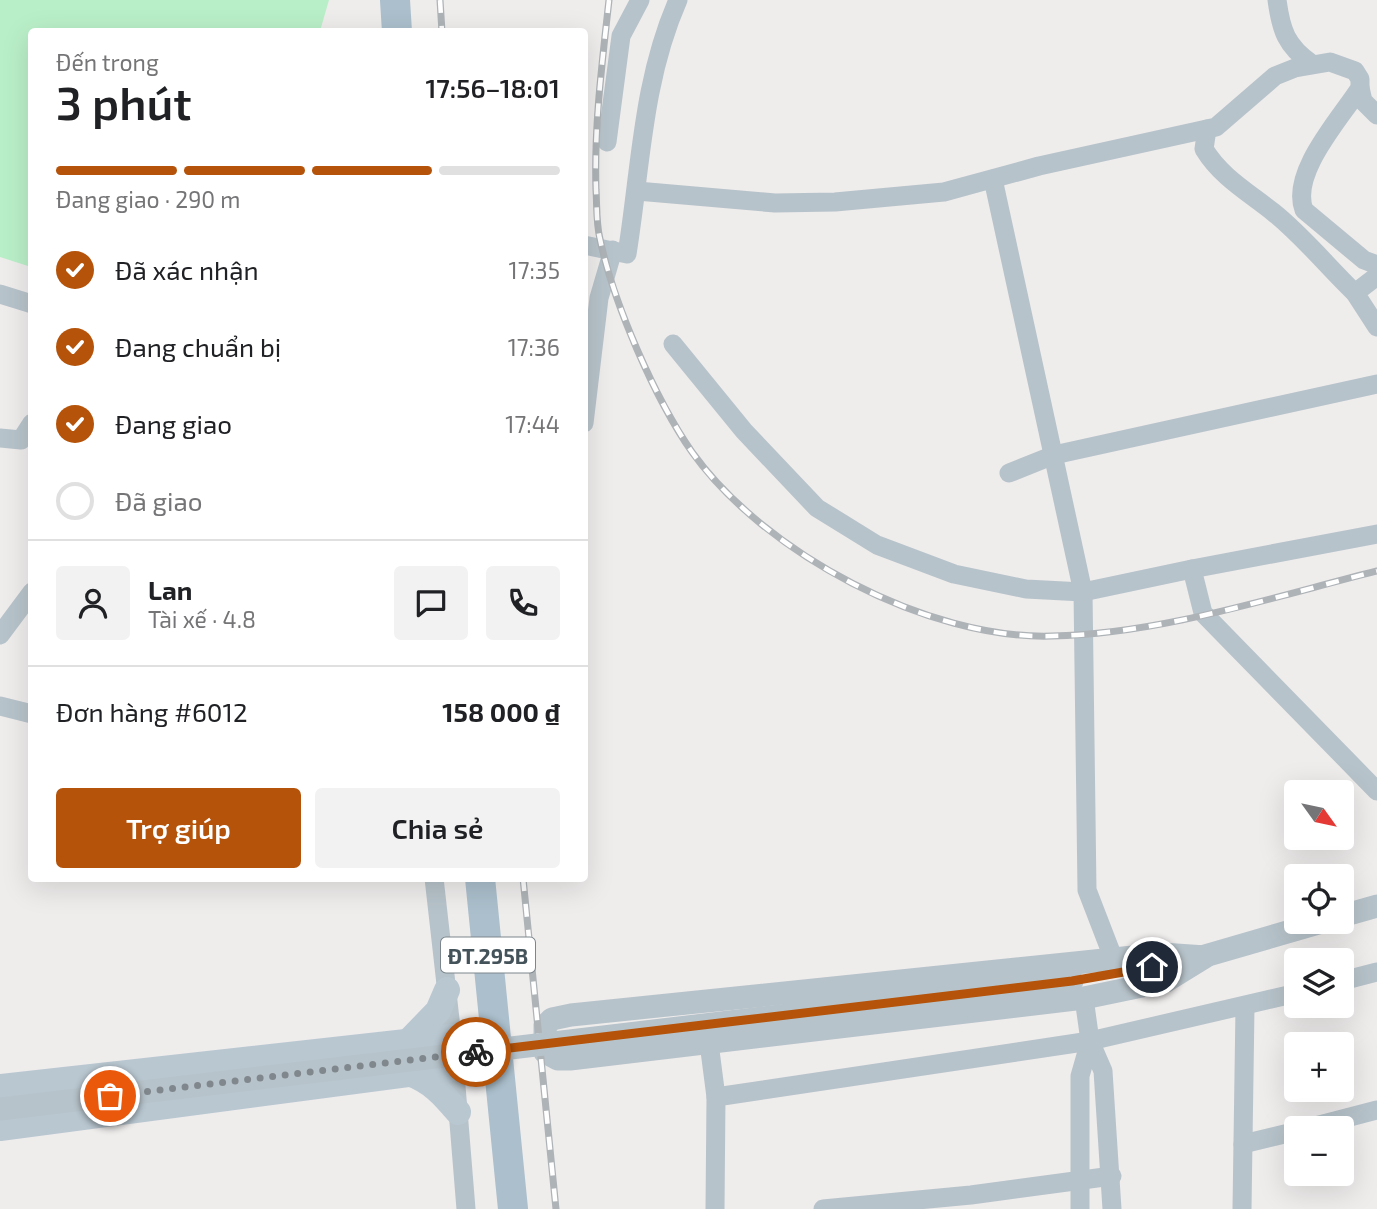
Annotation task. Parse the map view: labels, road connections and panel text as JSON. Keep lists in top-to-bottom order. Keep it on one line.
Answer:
{"streets":{"main road":["ĐT.295B"]},"north":"bottom right","page":{"heading":["3 phút","Đến trong","17:56–18:01"],"panel":["Lan","Tài xế · 4.8","Đơn hàng #6012","158 000 ₫"],"bar":"Đang giao · 290 m","list":[["Đã xác nhận","17:35"],["Đang chuẩn bị","17:36"],["Đang giao","17:44"],"Đã giao"],"buttons":["Trợ giúp","Chia sẻ"],"map_buttons":["+","−"]}}
